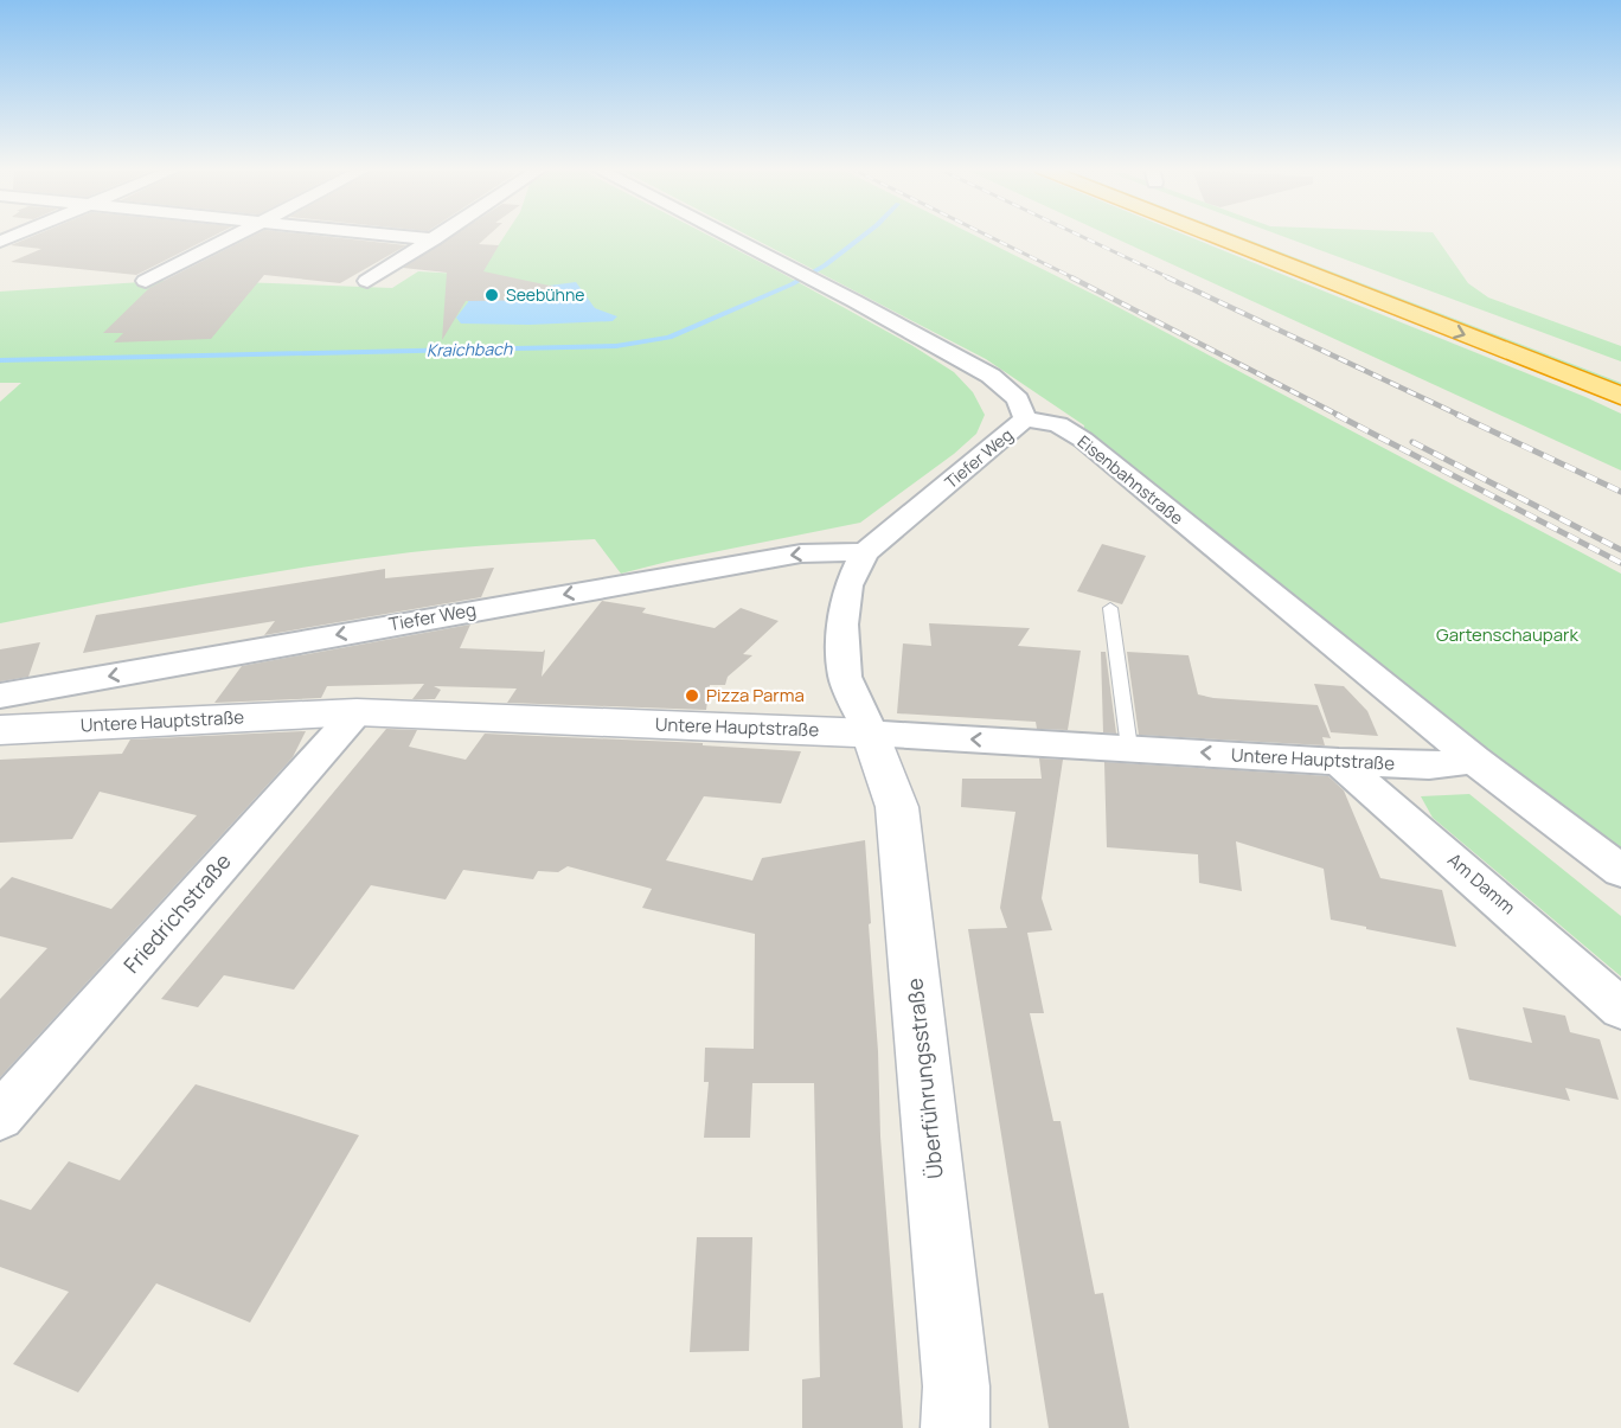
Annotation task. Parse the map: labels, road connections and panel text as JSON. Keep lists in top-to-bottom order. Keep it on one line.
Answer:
{"streets":{"main road":["Untere Hauptstraße","Überführungsstraße"],"street":["Tiefer Weg","Eisenbahnstraße","Am Damm","Friedrichstraße"]},"crossings":[["Tiefer Weg","Eisenbahnstraße"],["Tiefer Weg","Untere Hauptstraße"],["Tiefer Weg","Überführungsstraße"],["Eisenbahnstraße","Untere Hauptstraße"],["Untere Hauptstraße","Am Damm"],["Untere Hauptstraße","Friedrichstraße"],["Untere Hauptstraße","Überführungsstraße"]],"one_way":["Tiefer Weg"],"water":["Kraichbach"],"parks":["Gartenschaupark"],"places":["Seebühne","Pizza Parma"]}
